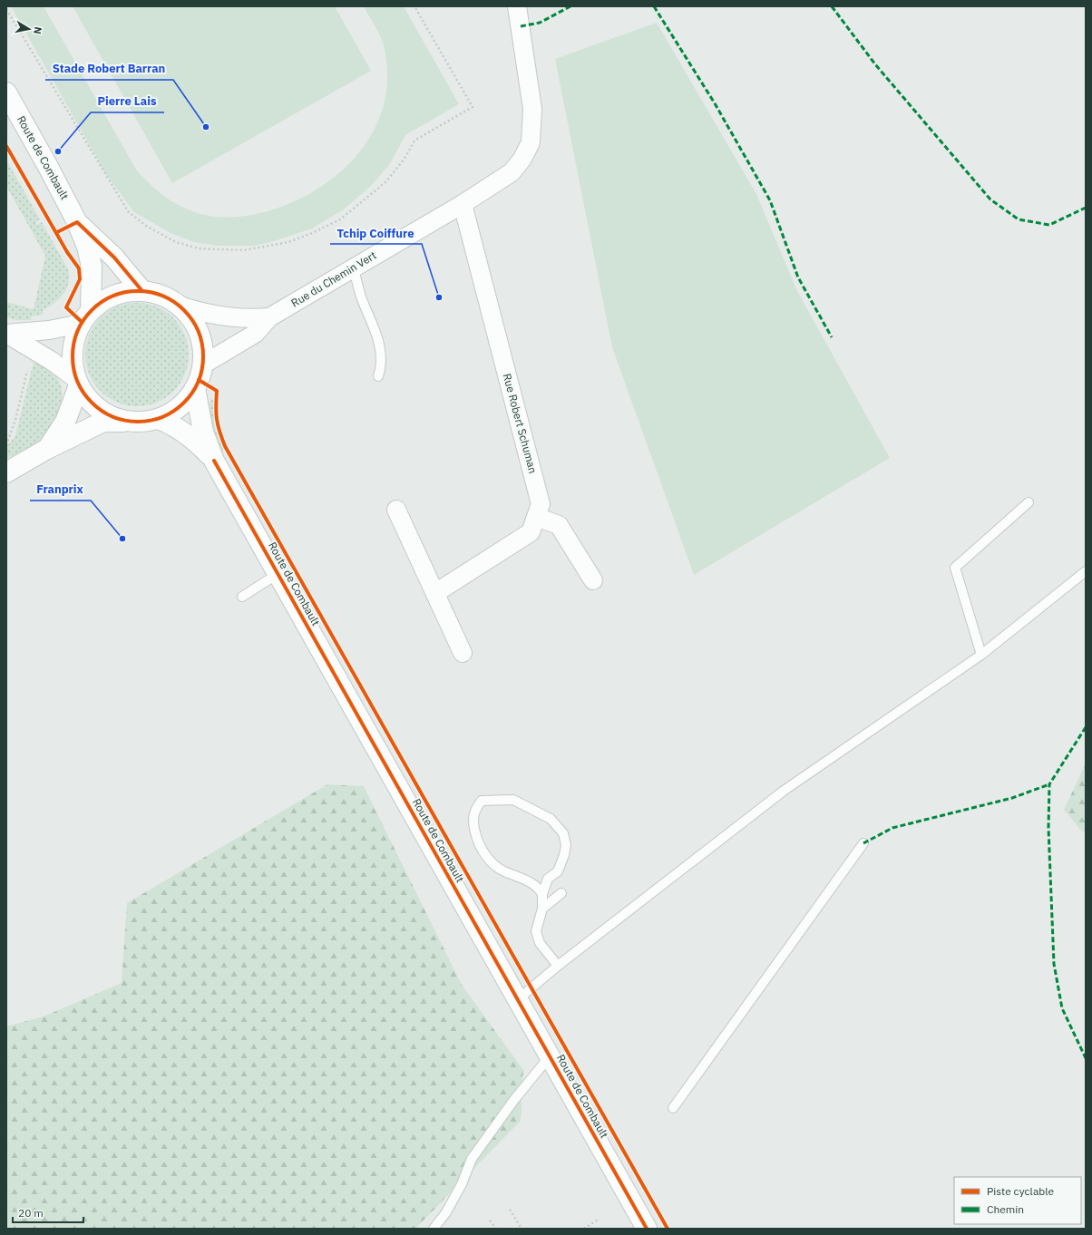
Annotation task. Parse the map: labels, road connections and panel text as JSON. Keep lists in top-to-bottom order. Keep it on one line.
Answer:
{"streets":{"street":["Route de Combault","Rue du Chemin Vert","Rue Robert Schuman"]},"crossings":[["Route de Combault","Rue du Chemin Vert"],["Rue du Chemin Vert","Rue Robert Schuman"]],"places":["Stade Robert Barran","Pierre Lais","Tchip Coiffure","Franprix"],"legend":["Piste cyclable","Chemin"],"scale_bar":"20 m","north":"right"}
